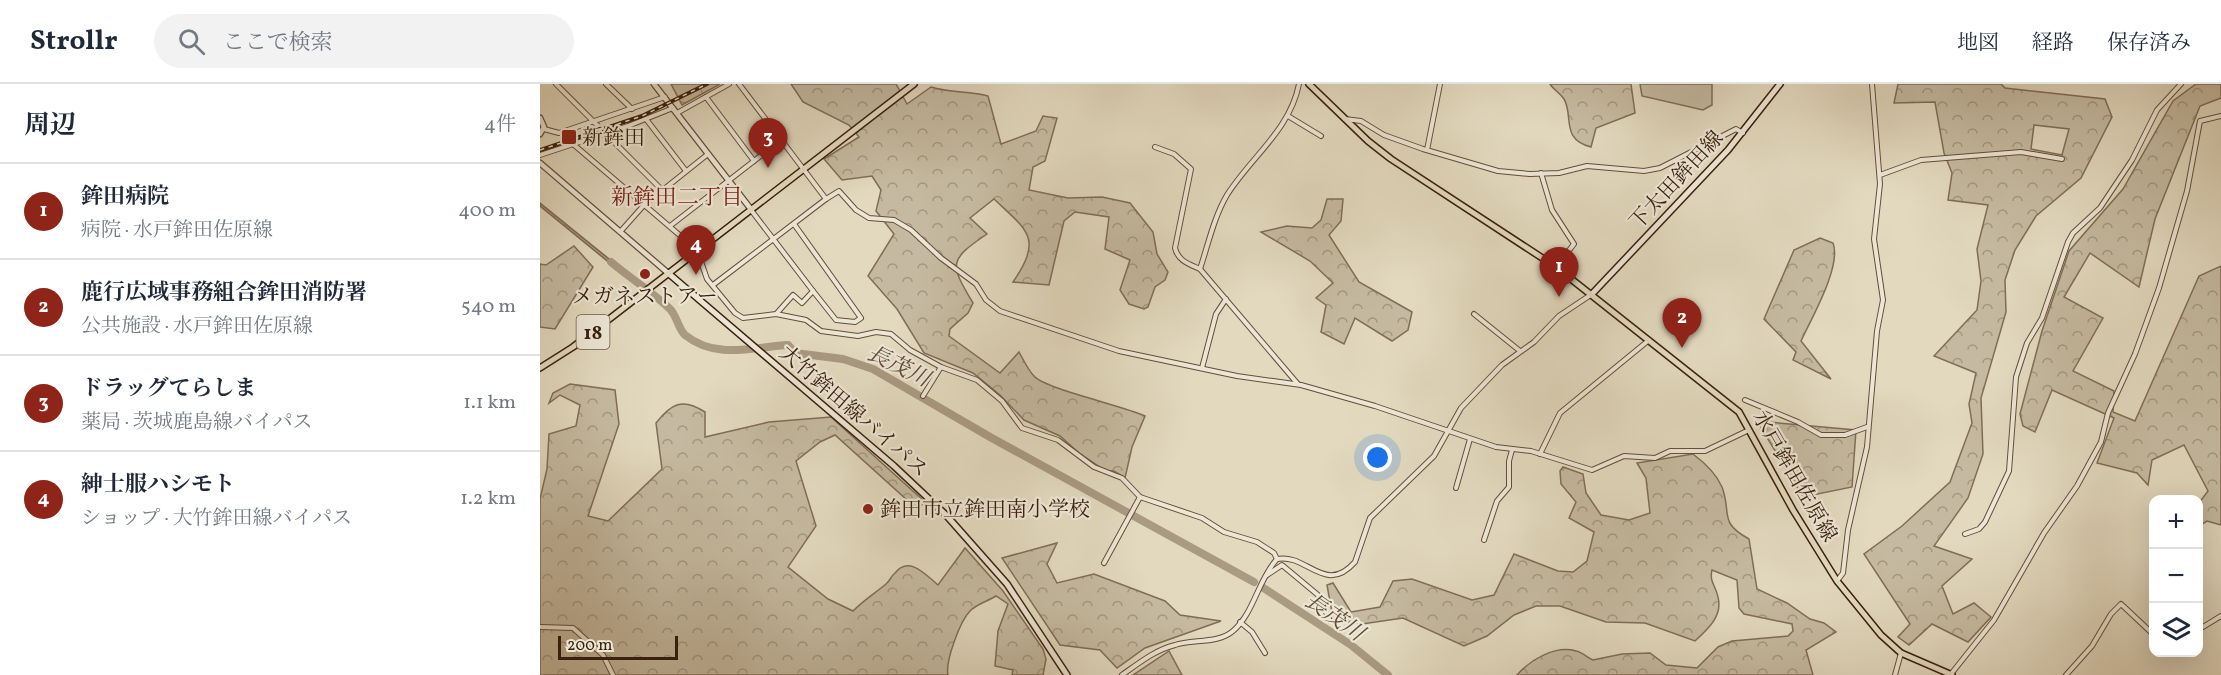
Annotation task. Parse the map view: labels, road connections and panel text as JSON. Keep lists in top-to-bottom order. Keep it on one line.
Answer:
{"streets":{"main road":["下太田鉾田線","18","大竹鉾田線バイパス","水戸鉾田佐原線"]},"crossings":[["下太田鉾田線","水戸鉾田佐原線"],["18","大竹鉾田線バイパス"]],"districts":["新鉾田二丁目"],"water":["長茂川"],"places":{"transit":["新鉾田"],"other":["メガネストアー","鉾田市立鉾田南小学校"]},"scale_bar":"200 m","page":{"header":"Strollr","search":"ここで検索","nav":["地図","経路","保存済み"],"heading":["周辺","4件"],"pins":["3","4","1","2"],"list":[{"mark":"1","name":"鉾田病院","note":"病院 · 水戸鉾田佐原線","value":"400 m"},{"mark":"2","name":"鹿行広域事務組合鉾田消防署","note":"公共施設 · 水戸鉾田佐原線","value":"540 m"},{"mark":"3","name":"ドラッグてらしま","note":"薬局 · 茨城鹿島線バイパス","value":"1.1 km"},{"mark":"4","name":"紳士服ハシモト","note":"ショップ · 大竹鉾田線バイパス","value":"1.2 km"}],"map_buttons":["+","−"],"scale":"200 m"}}
